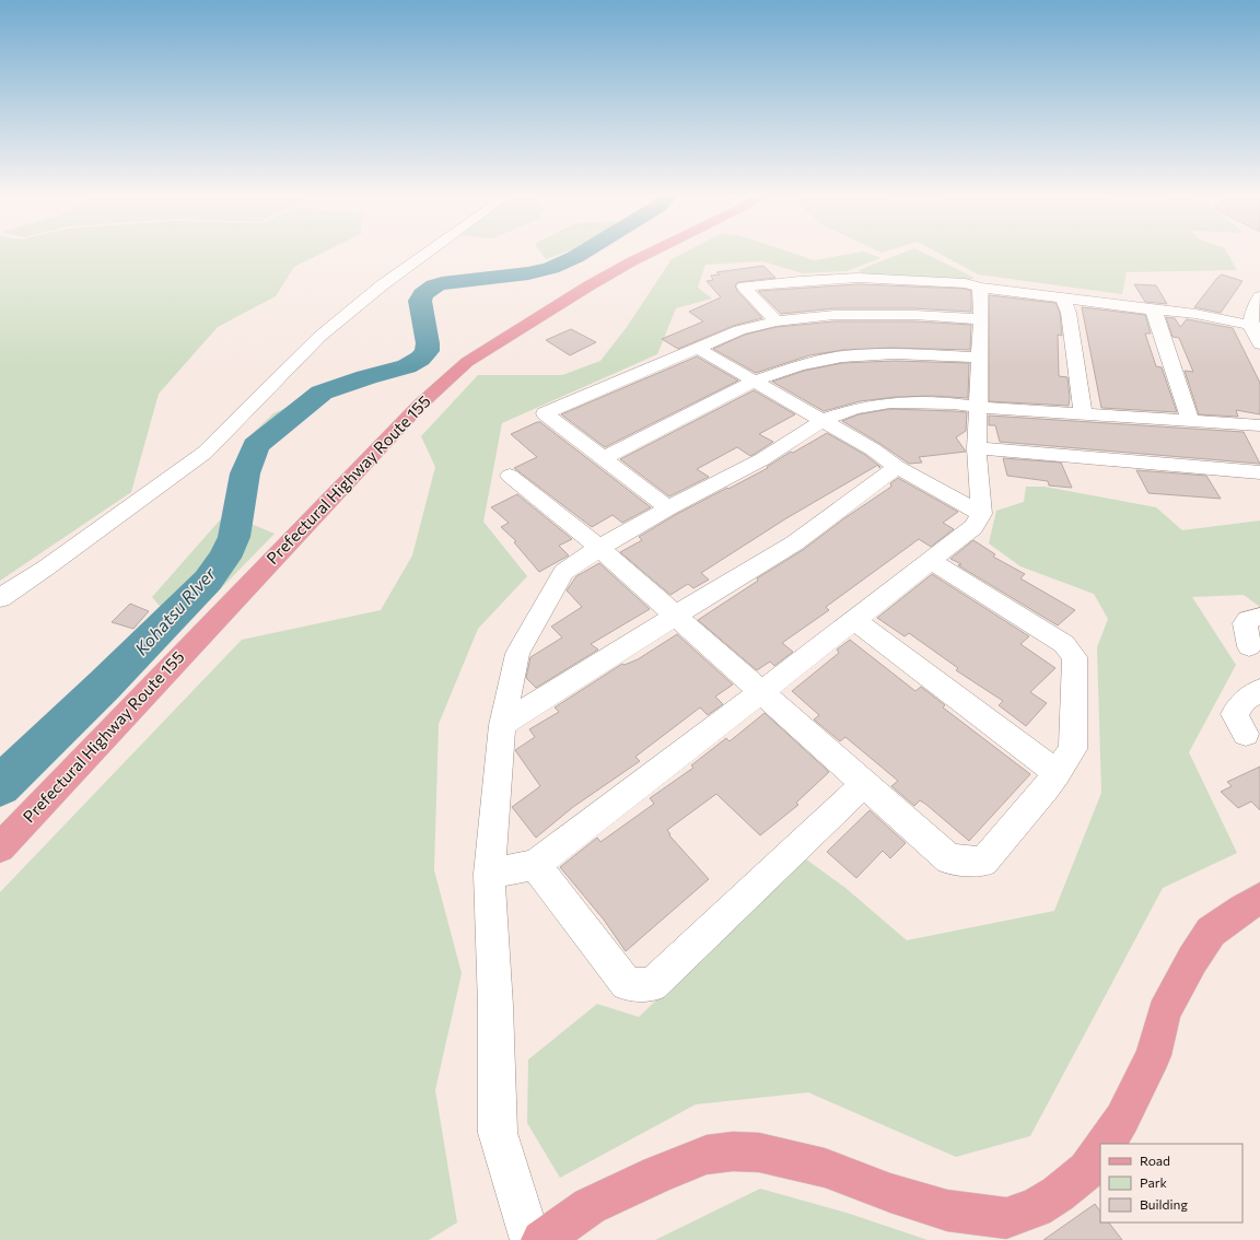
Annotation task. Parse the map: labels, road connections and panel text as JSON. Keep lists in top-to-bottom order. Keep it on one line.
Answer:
{"streets":{"main road":["Prefectural Highway Route 155"]},"water":["Kohatsu RIver"],"legend":["Road","Park","Building"]}
